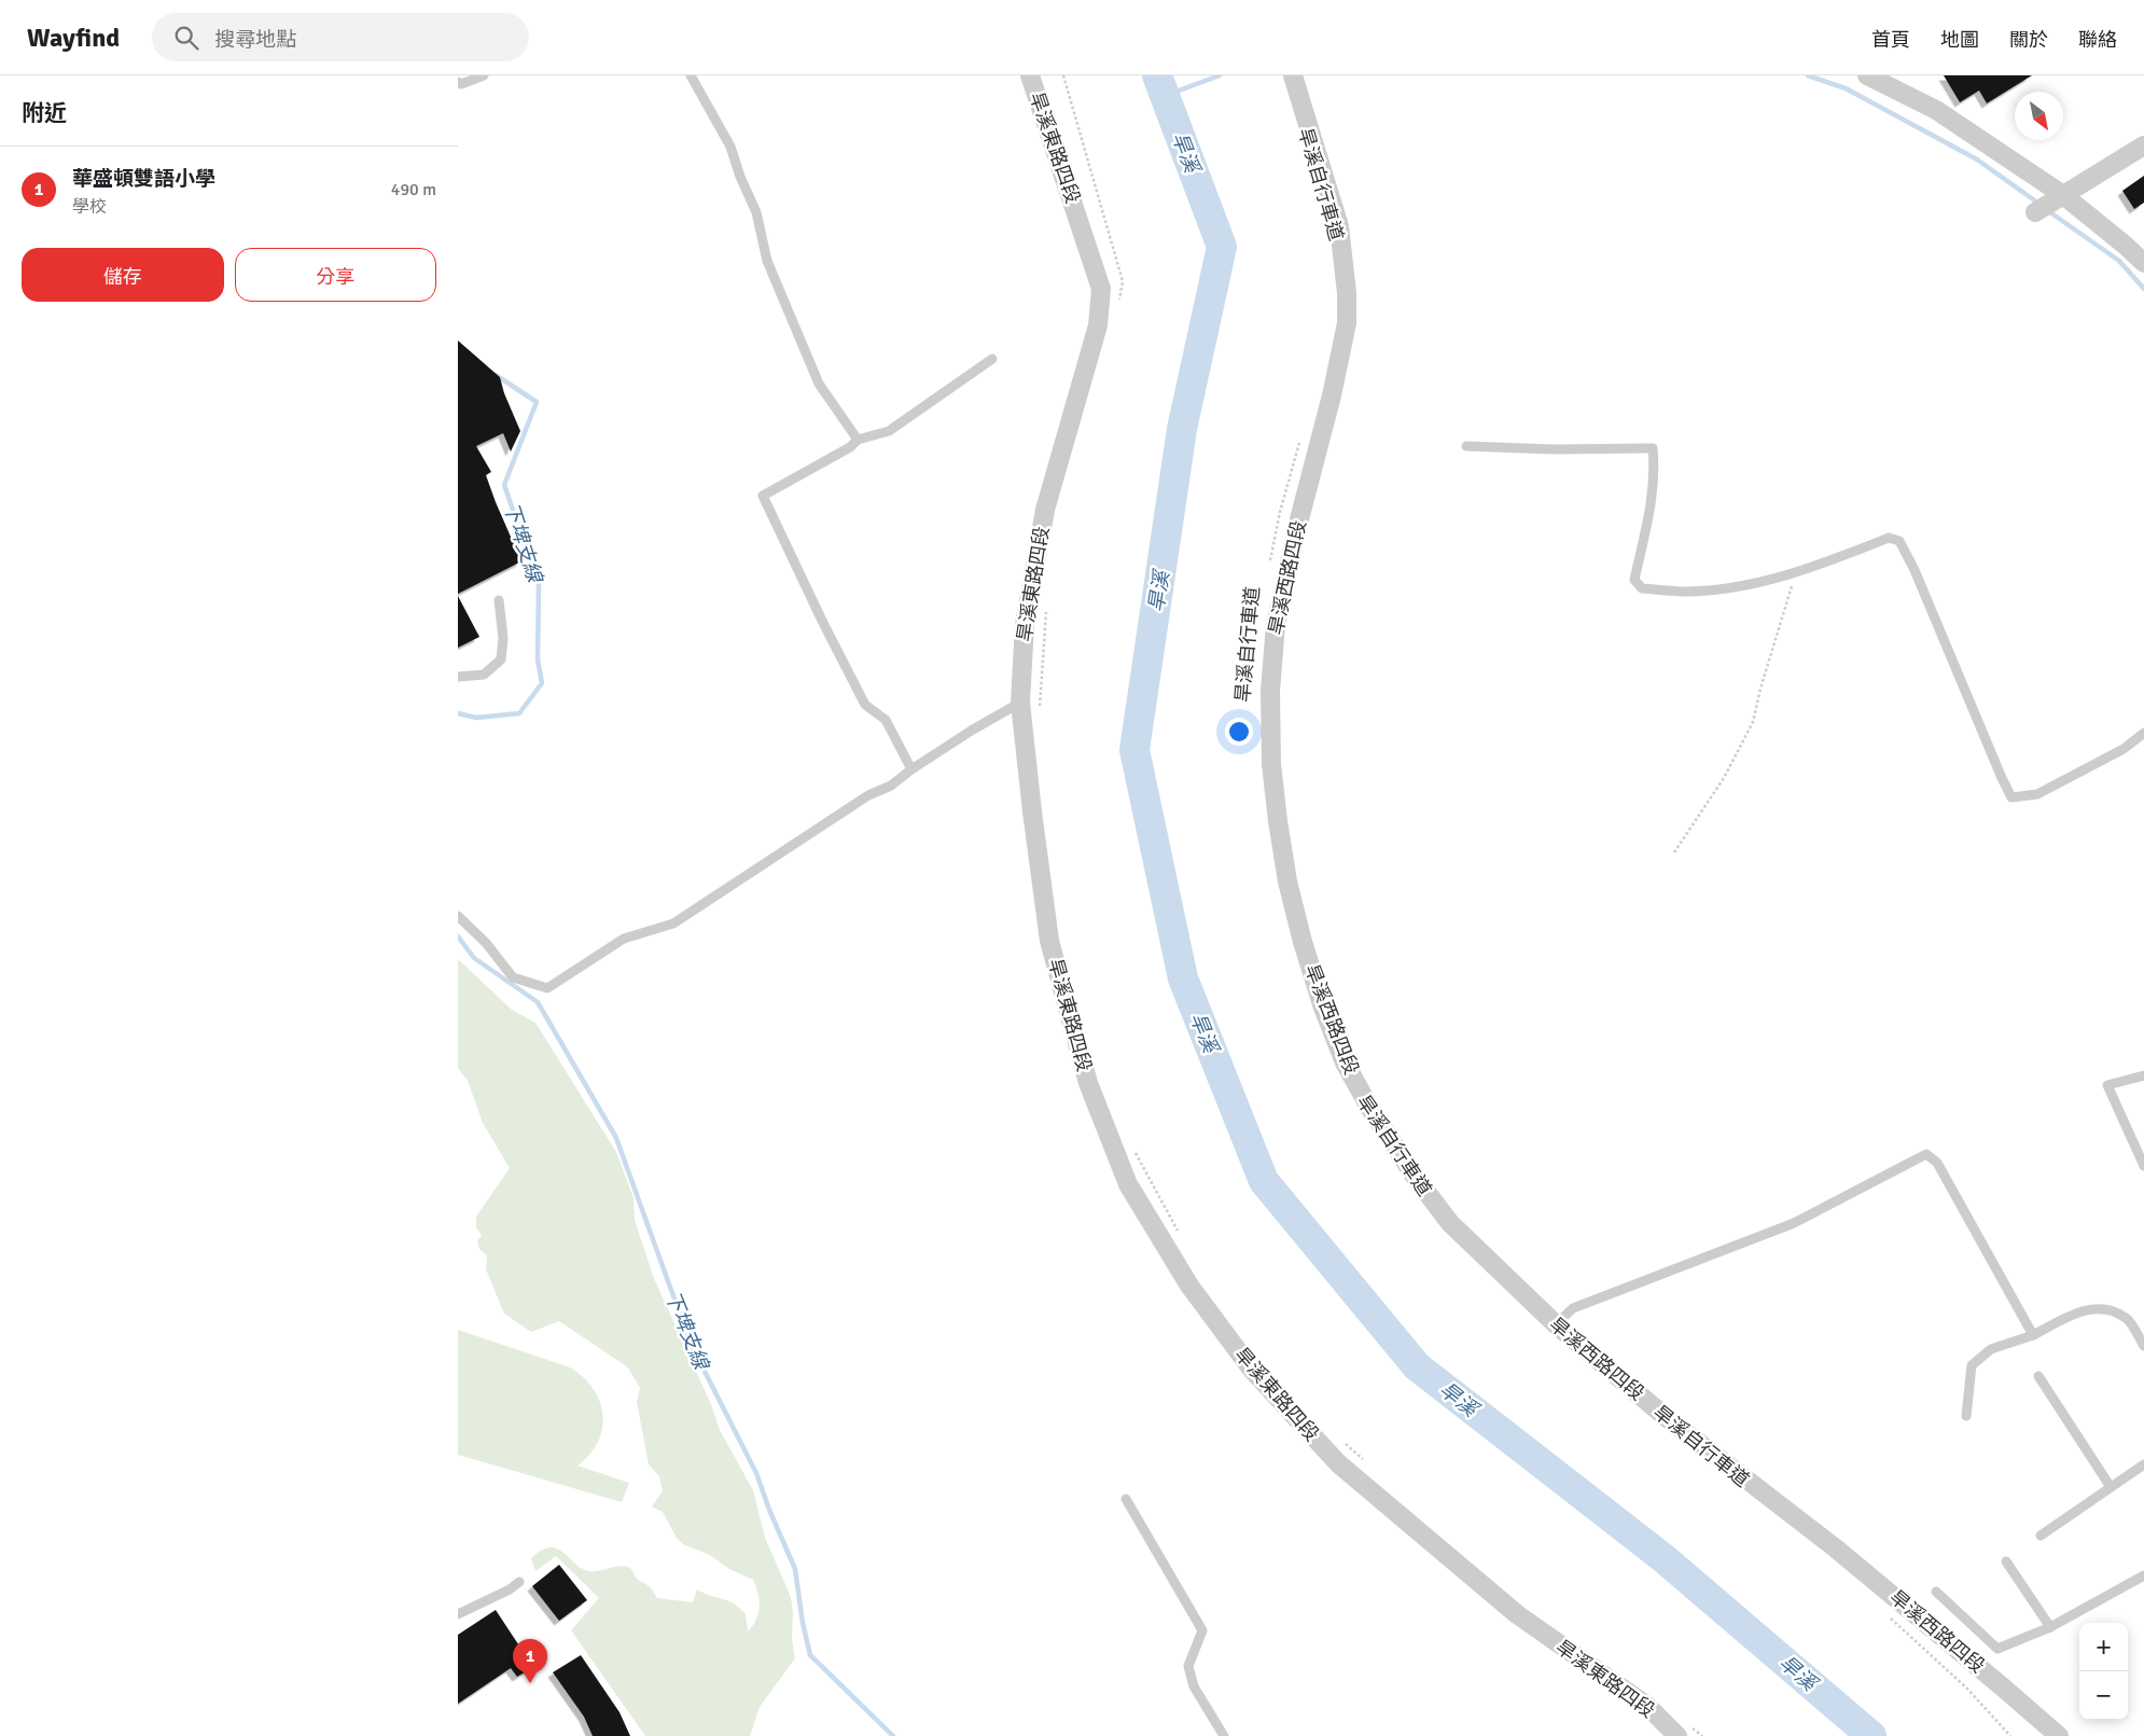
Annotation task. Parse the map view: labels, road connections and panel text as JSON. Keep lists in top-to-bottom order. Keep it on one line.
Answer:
{"streets":{"street":["旱溪東路四段","旱溪西路四段"],"path":["旱溪自行車道"]},"water":["旱溪","下埤支線"],"north":"bottom right","page":{"header":"Wayfind","search":"搜尋地點","nav":["首頁","地圖","關於","聯絡"],"heading":"附近","list":[{"mark":"1","name":"華盛頓雙語小學","note":"學校","value":"490 m"}],"buttons":["儲存","分享"],"map_buttons":["+","−"],"pins":"1"}}
